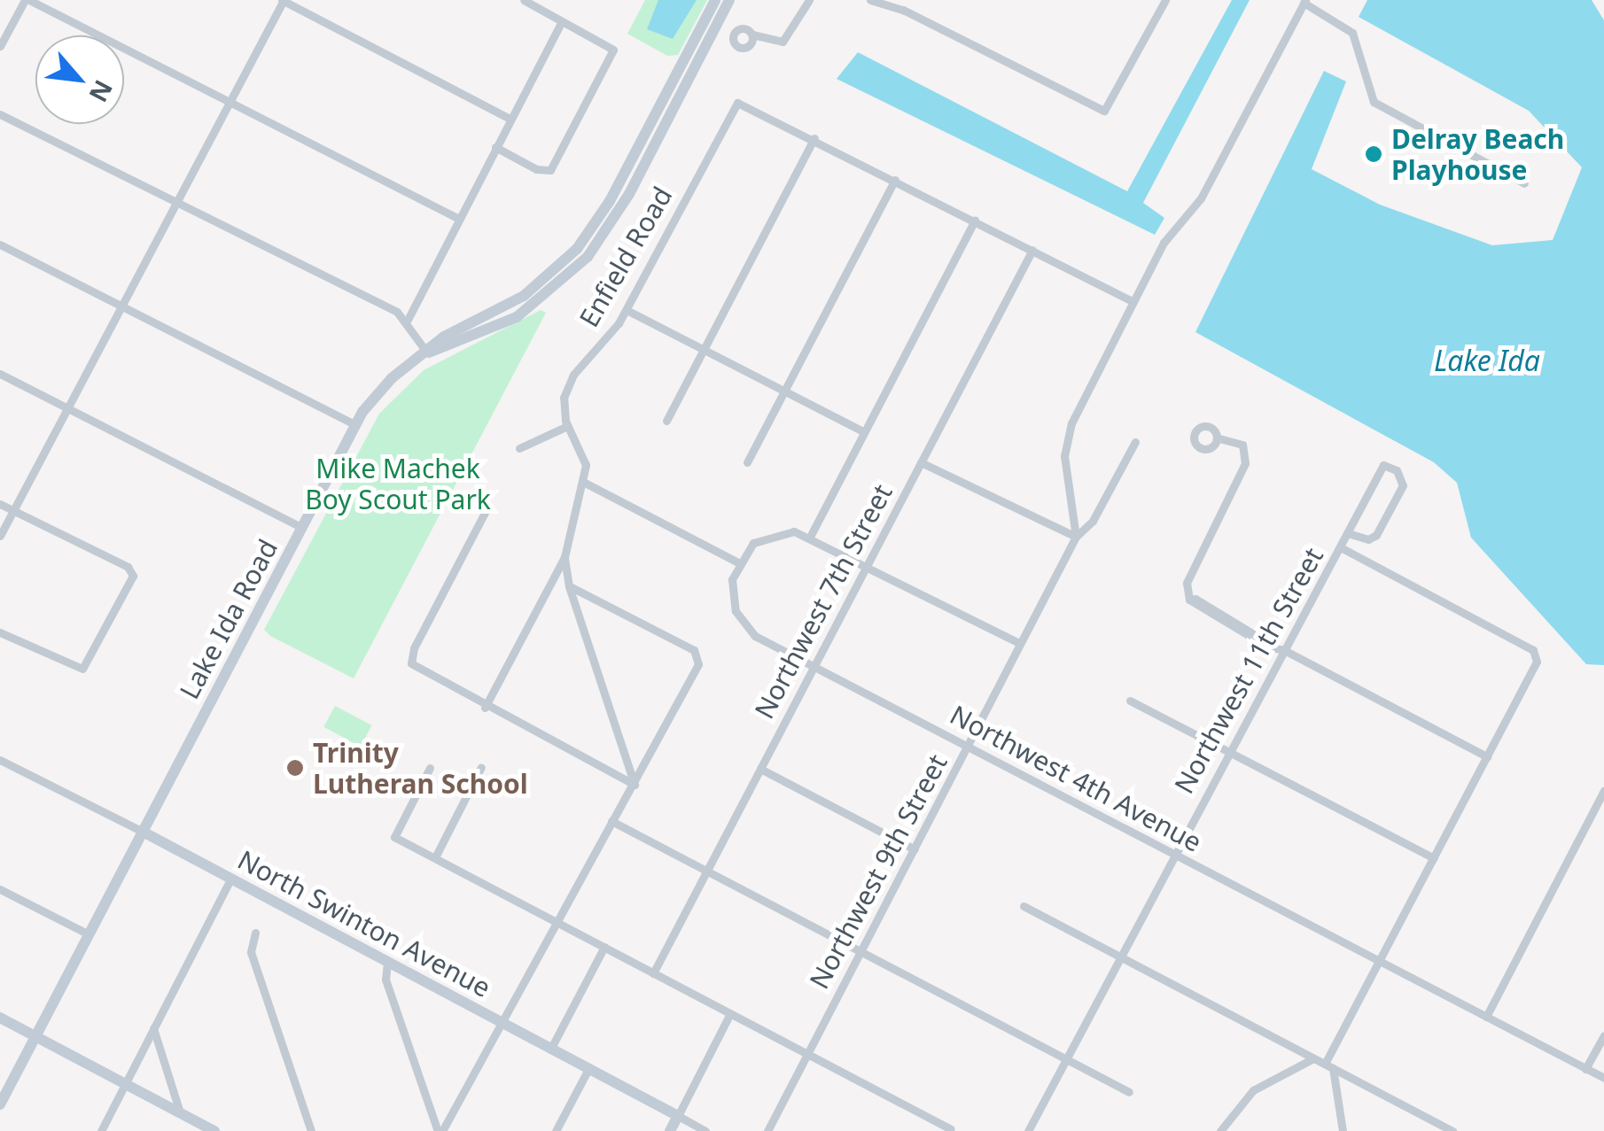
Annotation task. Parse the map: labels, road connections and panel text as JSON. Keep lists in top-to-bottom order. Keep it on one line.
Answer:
{"streets":{"street":["Enfield Road","Northwest 7th Street","Lake Ida Road","Northwest 11th Street","Northwest 4th Avenue","Northwest 9th Street","North Swinton Avenue"]},"crossings":[["Northwest 7th Street","Northwest 4th Avenue"],["Lake Ida Road","North Swinton Avenue"],["Northwest 11th Street","Northwest 4th Avenue"],["Northwest 4th Avenue","Northwest 9th Street"]],"water":["Lake Ida"],"parks":["Mike Machek Boy Scout Park"],"places":["Delray Beach Playhouse","Trinity Lutheran School"],"north":"bottom right"}
